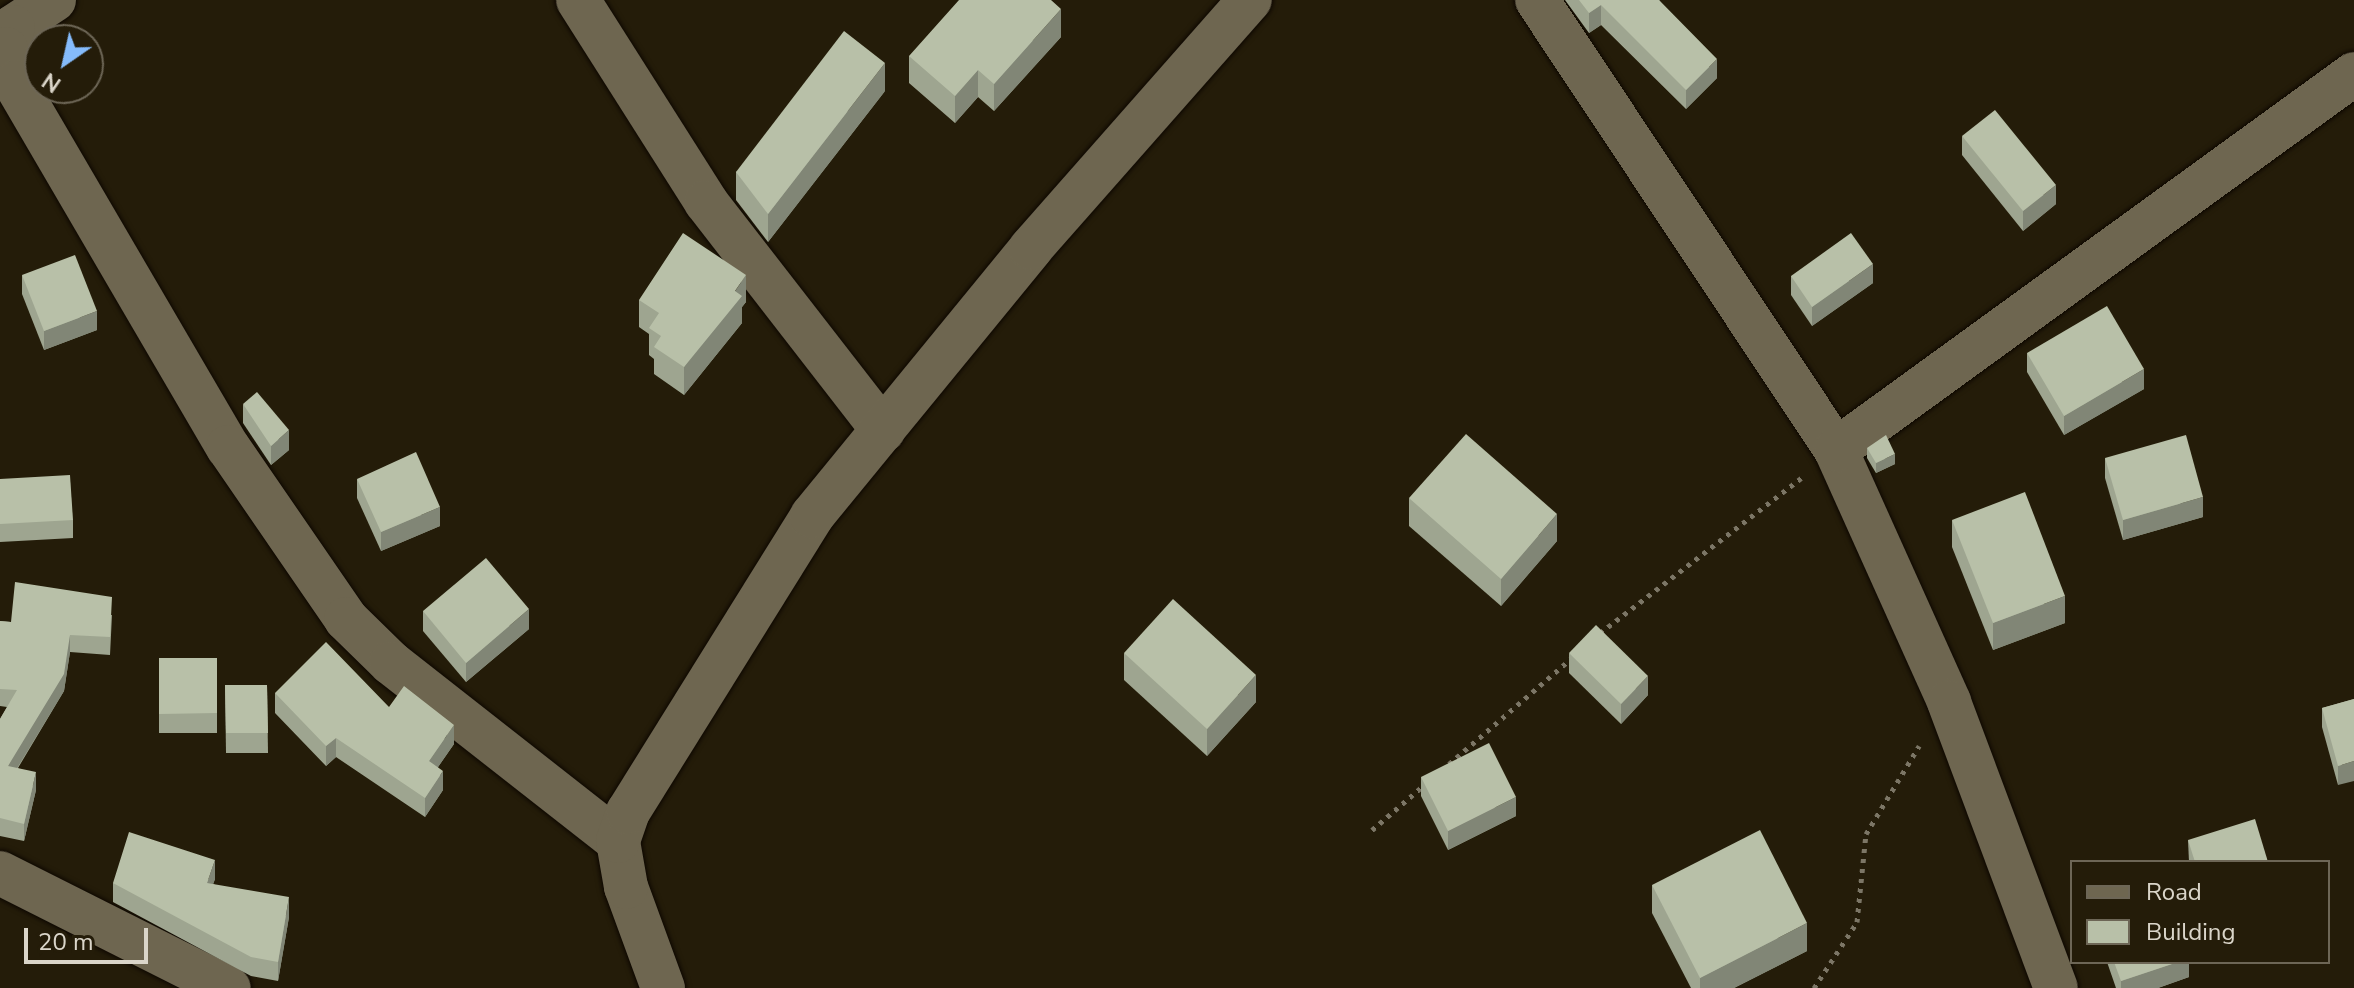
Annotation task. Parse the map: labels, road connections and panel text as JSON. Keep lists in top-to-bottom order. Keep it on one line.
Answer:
{"legend":["Road","Building"],"scale_bar":"20 m","north":"bottom left"}
